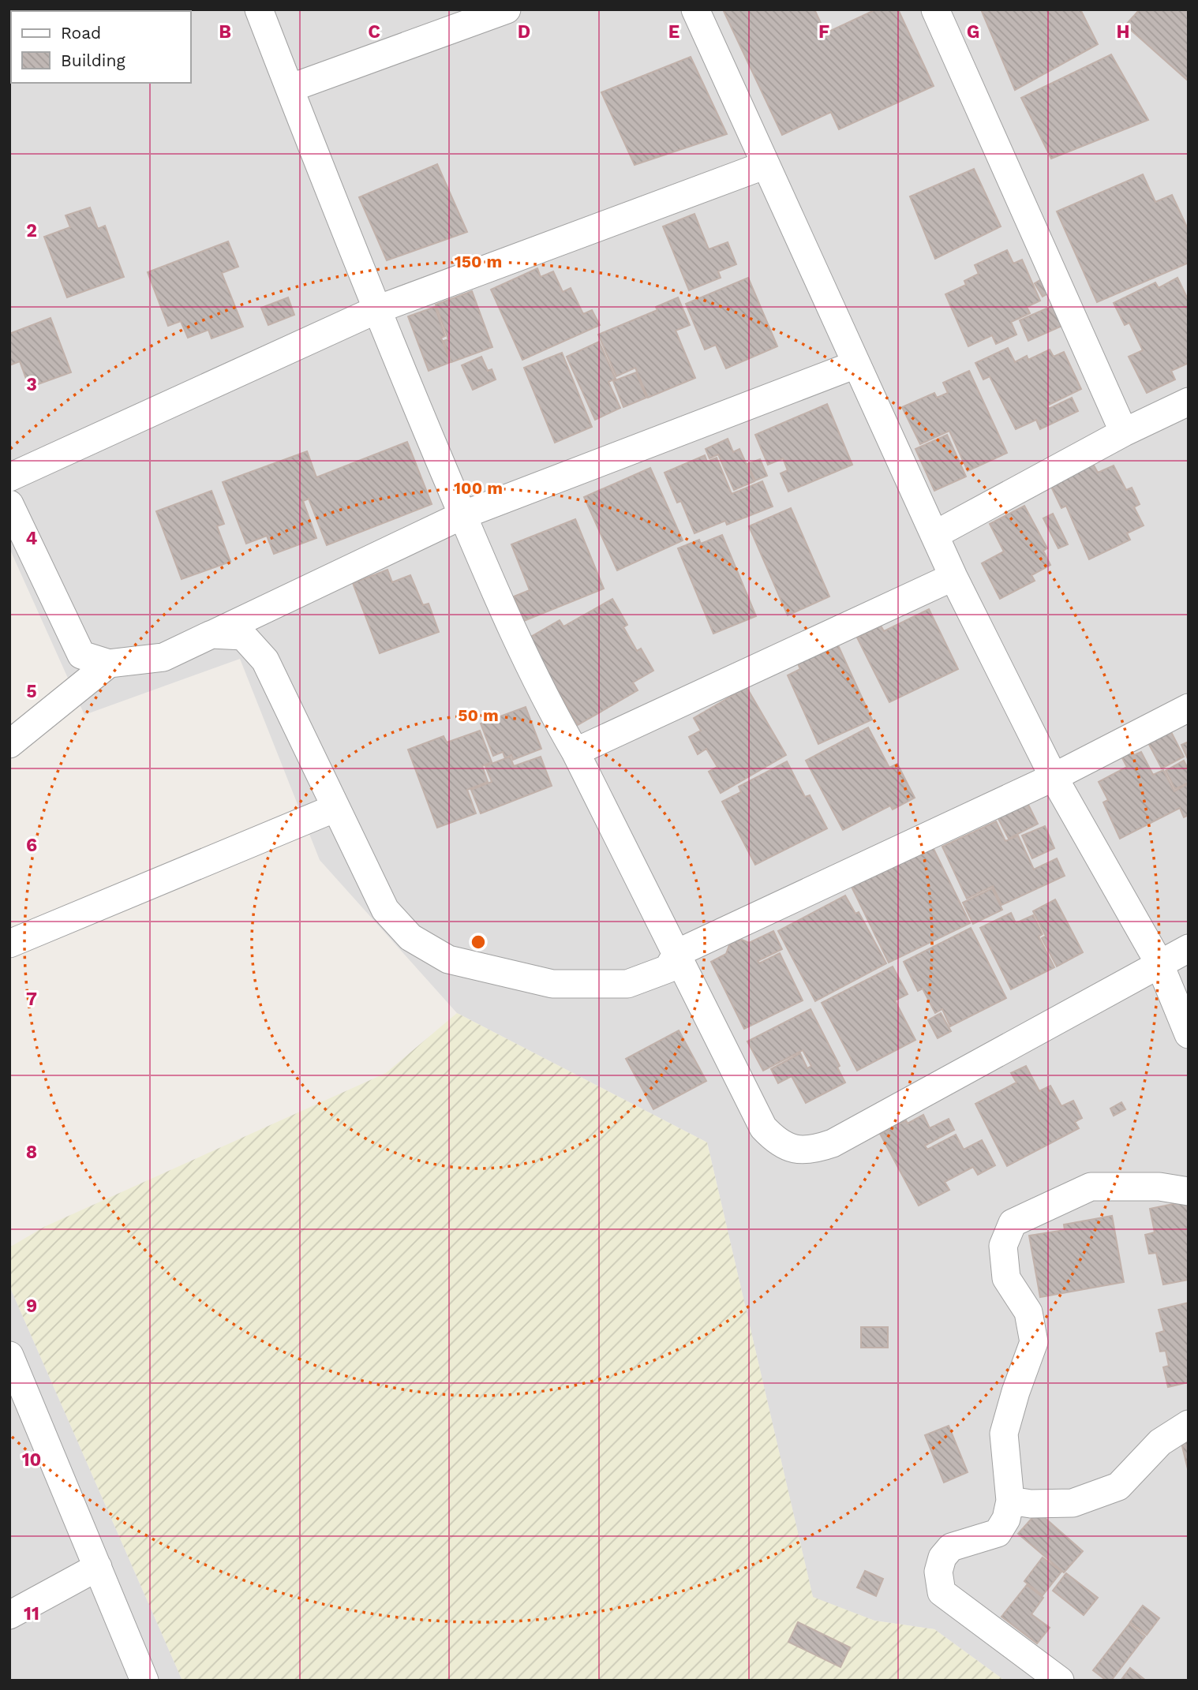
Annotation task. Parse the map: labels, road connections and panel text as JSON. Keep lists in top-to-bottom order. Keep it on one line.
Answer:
{"legend":["Road","Building"],"grid":{"columns":["B","C","D","E","F","G","H"],"rows":["2","3","4","5","6","7","8","9","10","11"]},"rings":["150 m","100 m","50 m"]}
